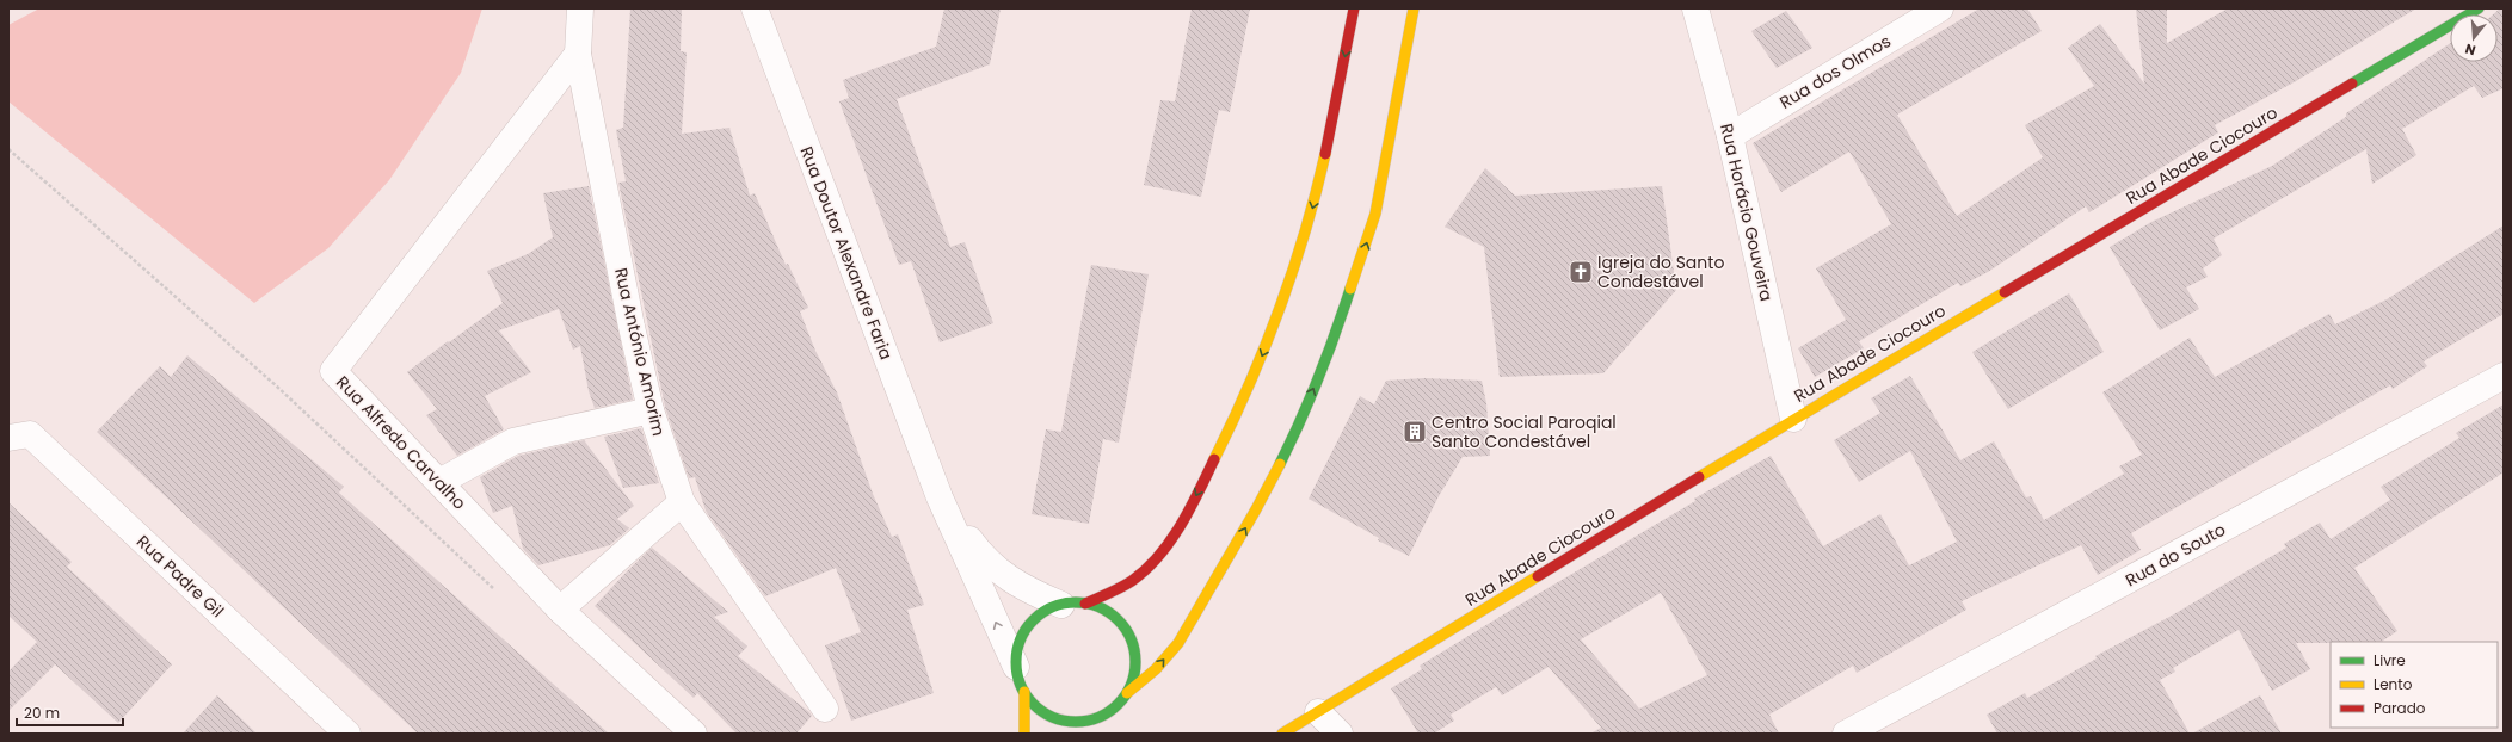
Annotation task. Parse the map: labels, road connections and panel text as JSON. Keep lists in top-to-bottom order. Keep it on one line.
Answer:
{"streets":{"street":["Rua dos Olmos","Rua Abade Ciocouro","Rua Horácio Gouveira","Rua Doutor Alexandre Faria","Rua António Amorim","Rua Alfredo Carvalho","Rua do Souto","Rua Padre Gil"]},"crossings":[["Rua dos Olmos","Rua Horácio Gouveira"],["Rua Abade Ciocouro","Rua Horácio Gouveira"],["Rua António Amorim","Rua Alfredo Carvalho"]],"places":{"church":["Igreja do Santo Condestável"],"building":["Centro Social Paroqial Santo Condestável"]},"legend":["Livre","Lento","Parado"],"scale_bar":"20 m","north":"bottom"}
